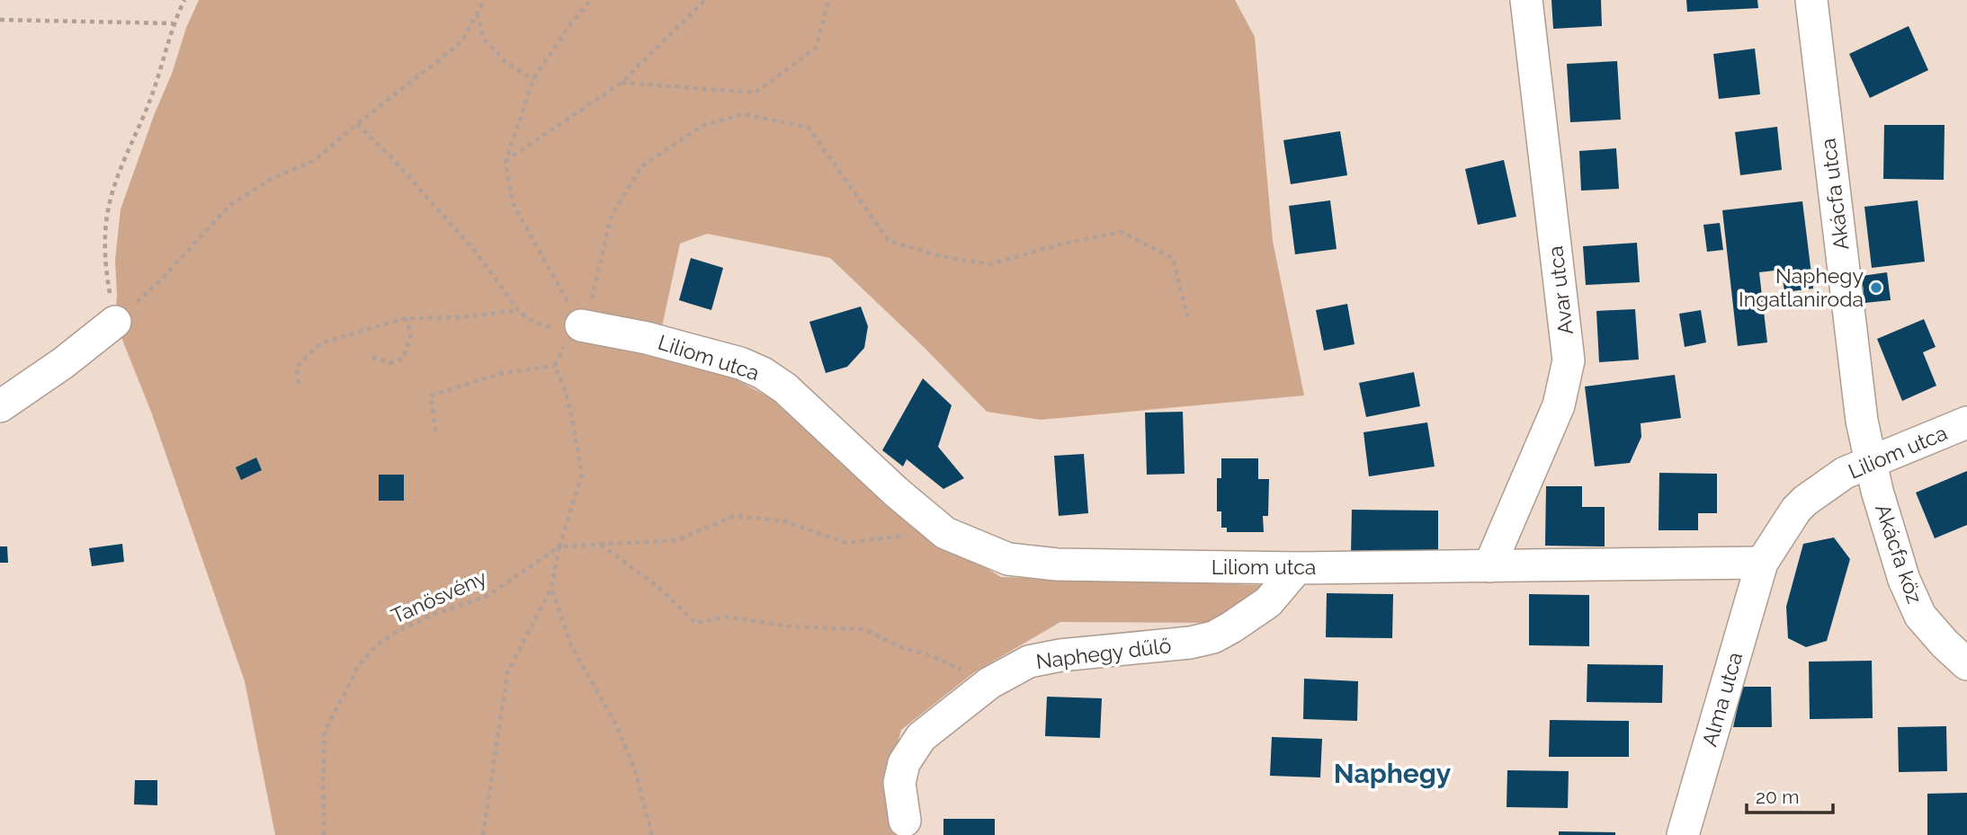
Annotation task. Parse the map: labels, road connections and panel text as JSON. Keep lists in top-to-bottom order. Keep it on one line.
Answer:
{"streets":{"street":["Akácfa utca","Avar utca","Liliom utca","Akácfa köz","Naphegy dűlő","Alma utca"],"path":["Tanösvény"]},"crossings":[["Akácfa utca","Liliom utca"],["Akácfa utca","Akácfa köz"],["Avar utca","Liliom utca"],["Liliom utca","Akácfa köz"],["Liliom utca","Naphegy dűlő"],["Liliom utca","Alma utca"]],"districts":["Naphegy"],"places":["Naphegy Ingatlaniroda"],"scale_bar":"20 m"}
